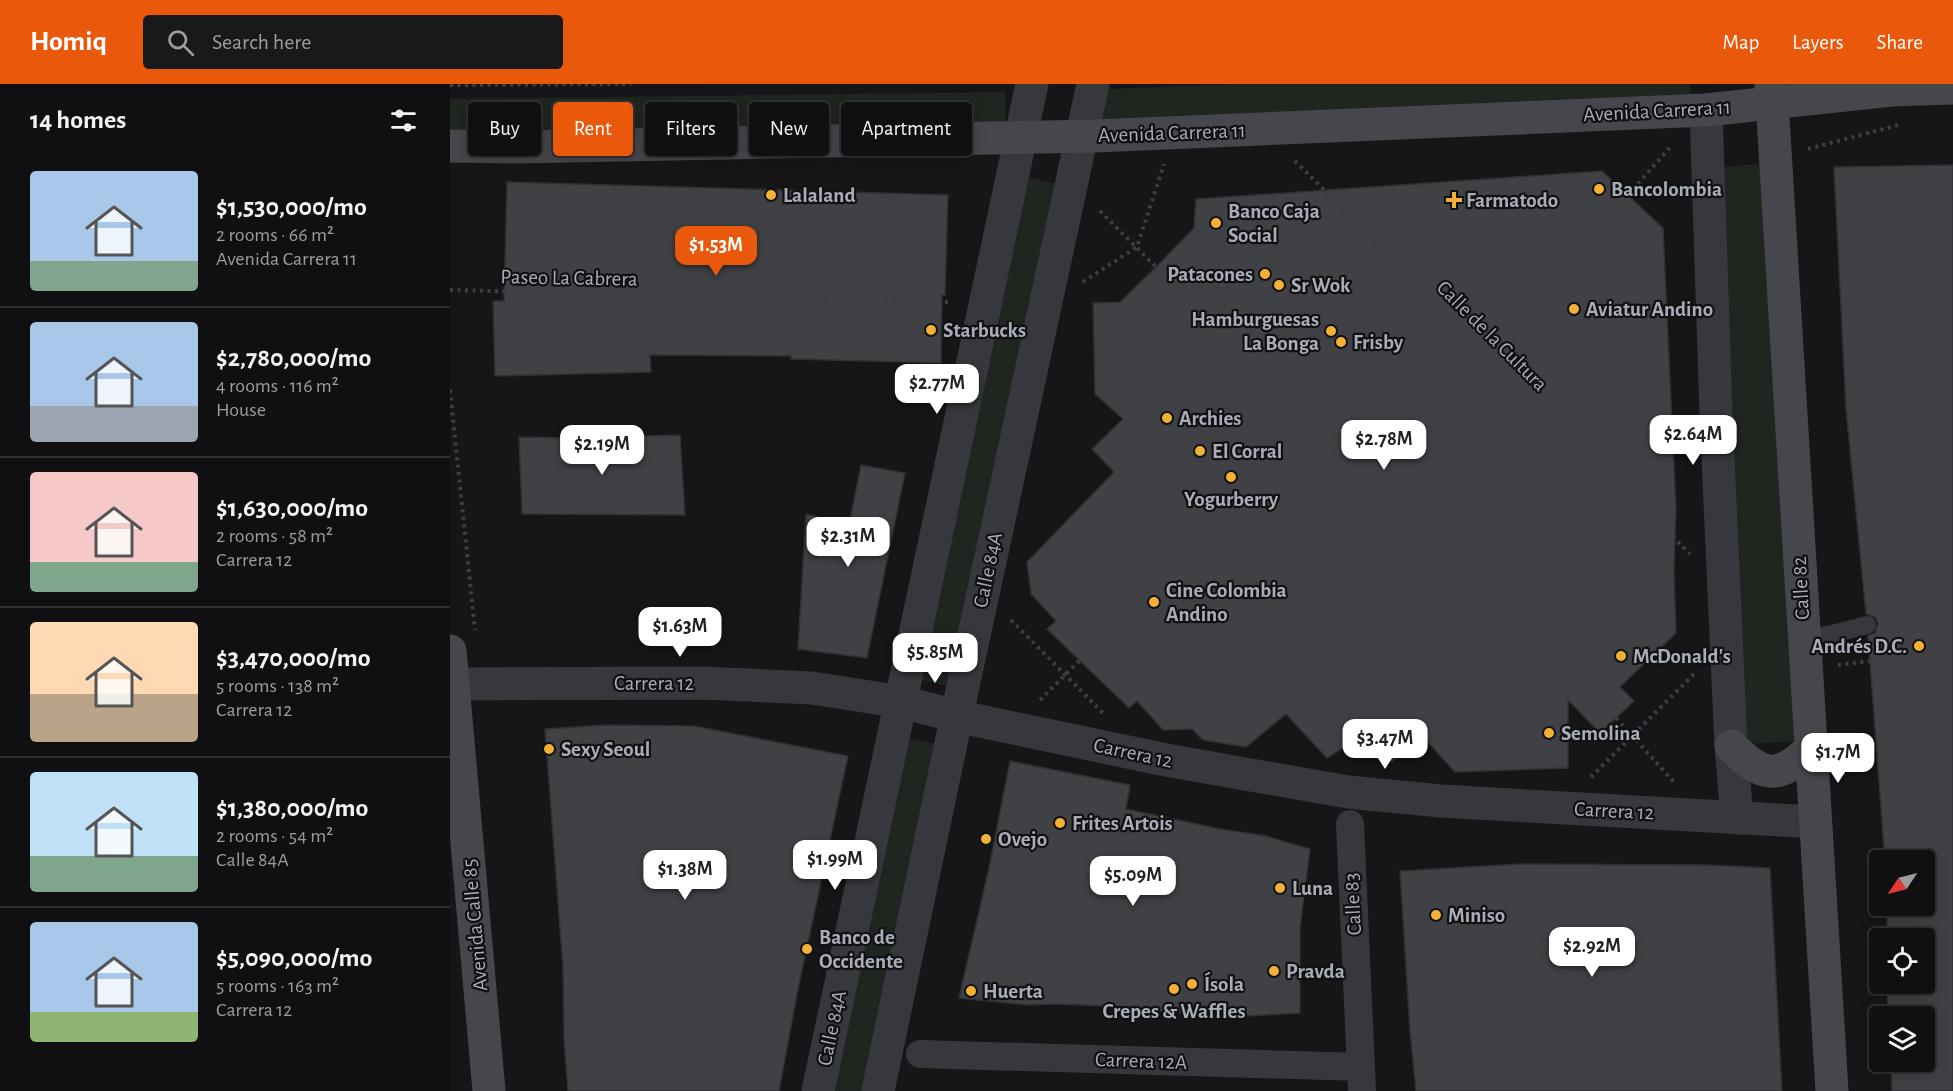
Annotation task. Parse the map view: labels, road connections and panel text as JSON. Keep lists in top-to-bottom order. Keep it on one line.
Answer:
{"streets":{"main road":["Avenida Carrera 11","Calle 82","Avenida Calle 85"],"street":["Calle 84A","Carrera 12","Calle 83","Carrera 12A"],"path":["Paseo La Cabrera","Calle de la Cultura"]},"crossings":[["Avenida Carrera 11","Calle de la Cultura"],["Avenida Carrera 11","Calle 84A"],["Avenida Carrera 11","Calle 82"],["Calle 84A","Carrera 12"],["Calle 82","Carrera 12"],["Carrera 12","Avenida Calle 85"],["Calle 83","Carrera 12A"]],"places":{"other":["Bancolombia","Lalaland","Banco Caja Social","Patacones","Sr Wok","Aviatur Andino","Starbucks","Hamburguesas La Bonga","Frisby","Archies","El Corral","Yogurberry","Cine Colombia Andino","Andrés D.C.","McDonald's","Semolina","Sexy Seoul","Frites Artois","Ovejo","Luna","Miniso","Banco de Occidente","Pravda","Ísola","Crepes & Waffles","Huerta"],"health":["Farmatodo"]},"north":"bottom left","page":{"header":"Homiq","search":"Search here","nav":["Map","Layers","Share"],"heading":"14 homes","chip":["Buy","Rent","Filters","New","Apartment"],"list":[{"name":"$1,530,000/mo","note":"2 rooms · 66 m² · Avenida Carrera 11"},{"name":"$2,780,000/mo","note":"4 rooms · 116 m² · House"},{"name":"$1,630,000/mo","note":"2 rooms · 58 m² · Carrera 12"},{"name":"$3,470,000/mo","note":"5 rooms · 138 m² · Carrera 12"},{"name":"$1,380,000/mo","note":"2 rooms · 54 m² · Calle 84A"},{"name":"$5,090,000/mo","note":"5 rooms · 163 m² · Carrera 12"}],"price":["$1.53M","$2.77M","$2.64M","$2.78M","$2.19M","$2.31M","$1.63M","$5.85M","$3.47M","$1.7M","$1.99M","$1.38M","$5.09M","$2.92M"]}}
